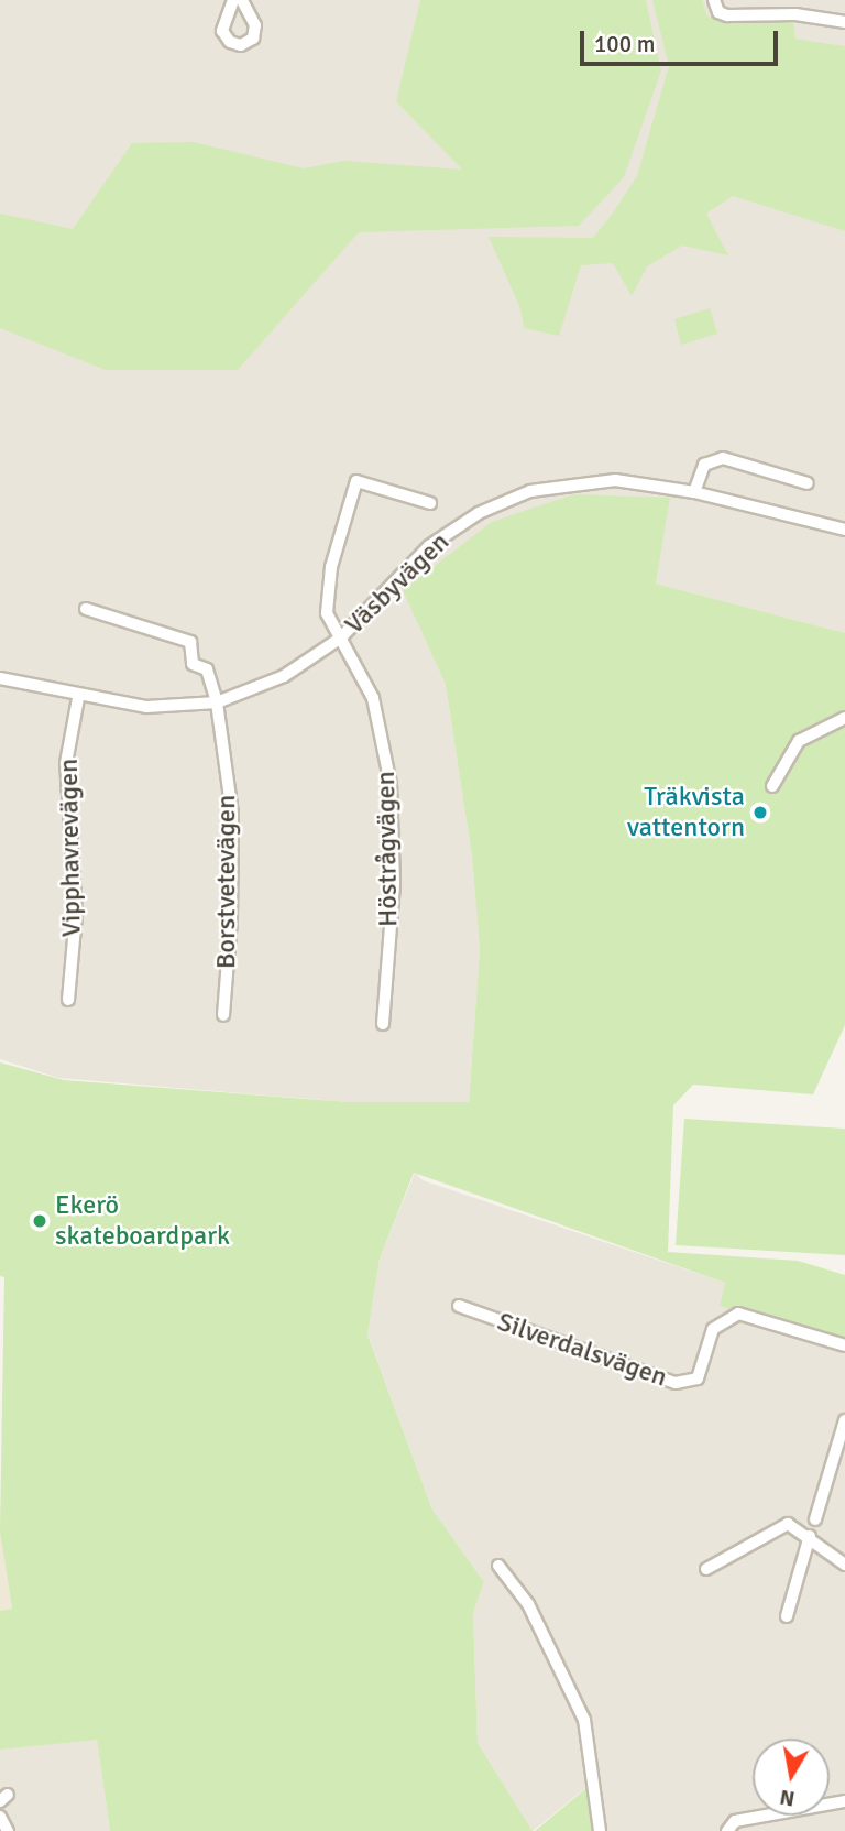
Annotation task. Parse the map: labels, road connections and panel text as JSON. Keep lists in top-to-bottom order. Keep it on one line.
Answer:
{"streets":{"street":["Väsbyvägen","Vipphavrevägen","Höstrågvägen","Borstvetevägen","Silverdalsvägen"]},"crossings":[["Väsbyvägen","Vipphavrevägen"],["Väsbyvägen","Höstrågvägen"],["Väsbyvägen","Borstvetevägen"]],"places":["Träkvista vattentorn","Ekerö skateboardpark"],"scale_bar":"100 m","north":"bottom"}
